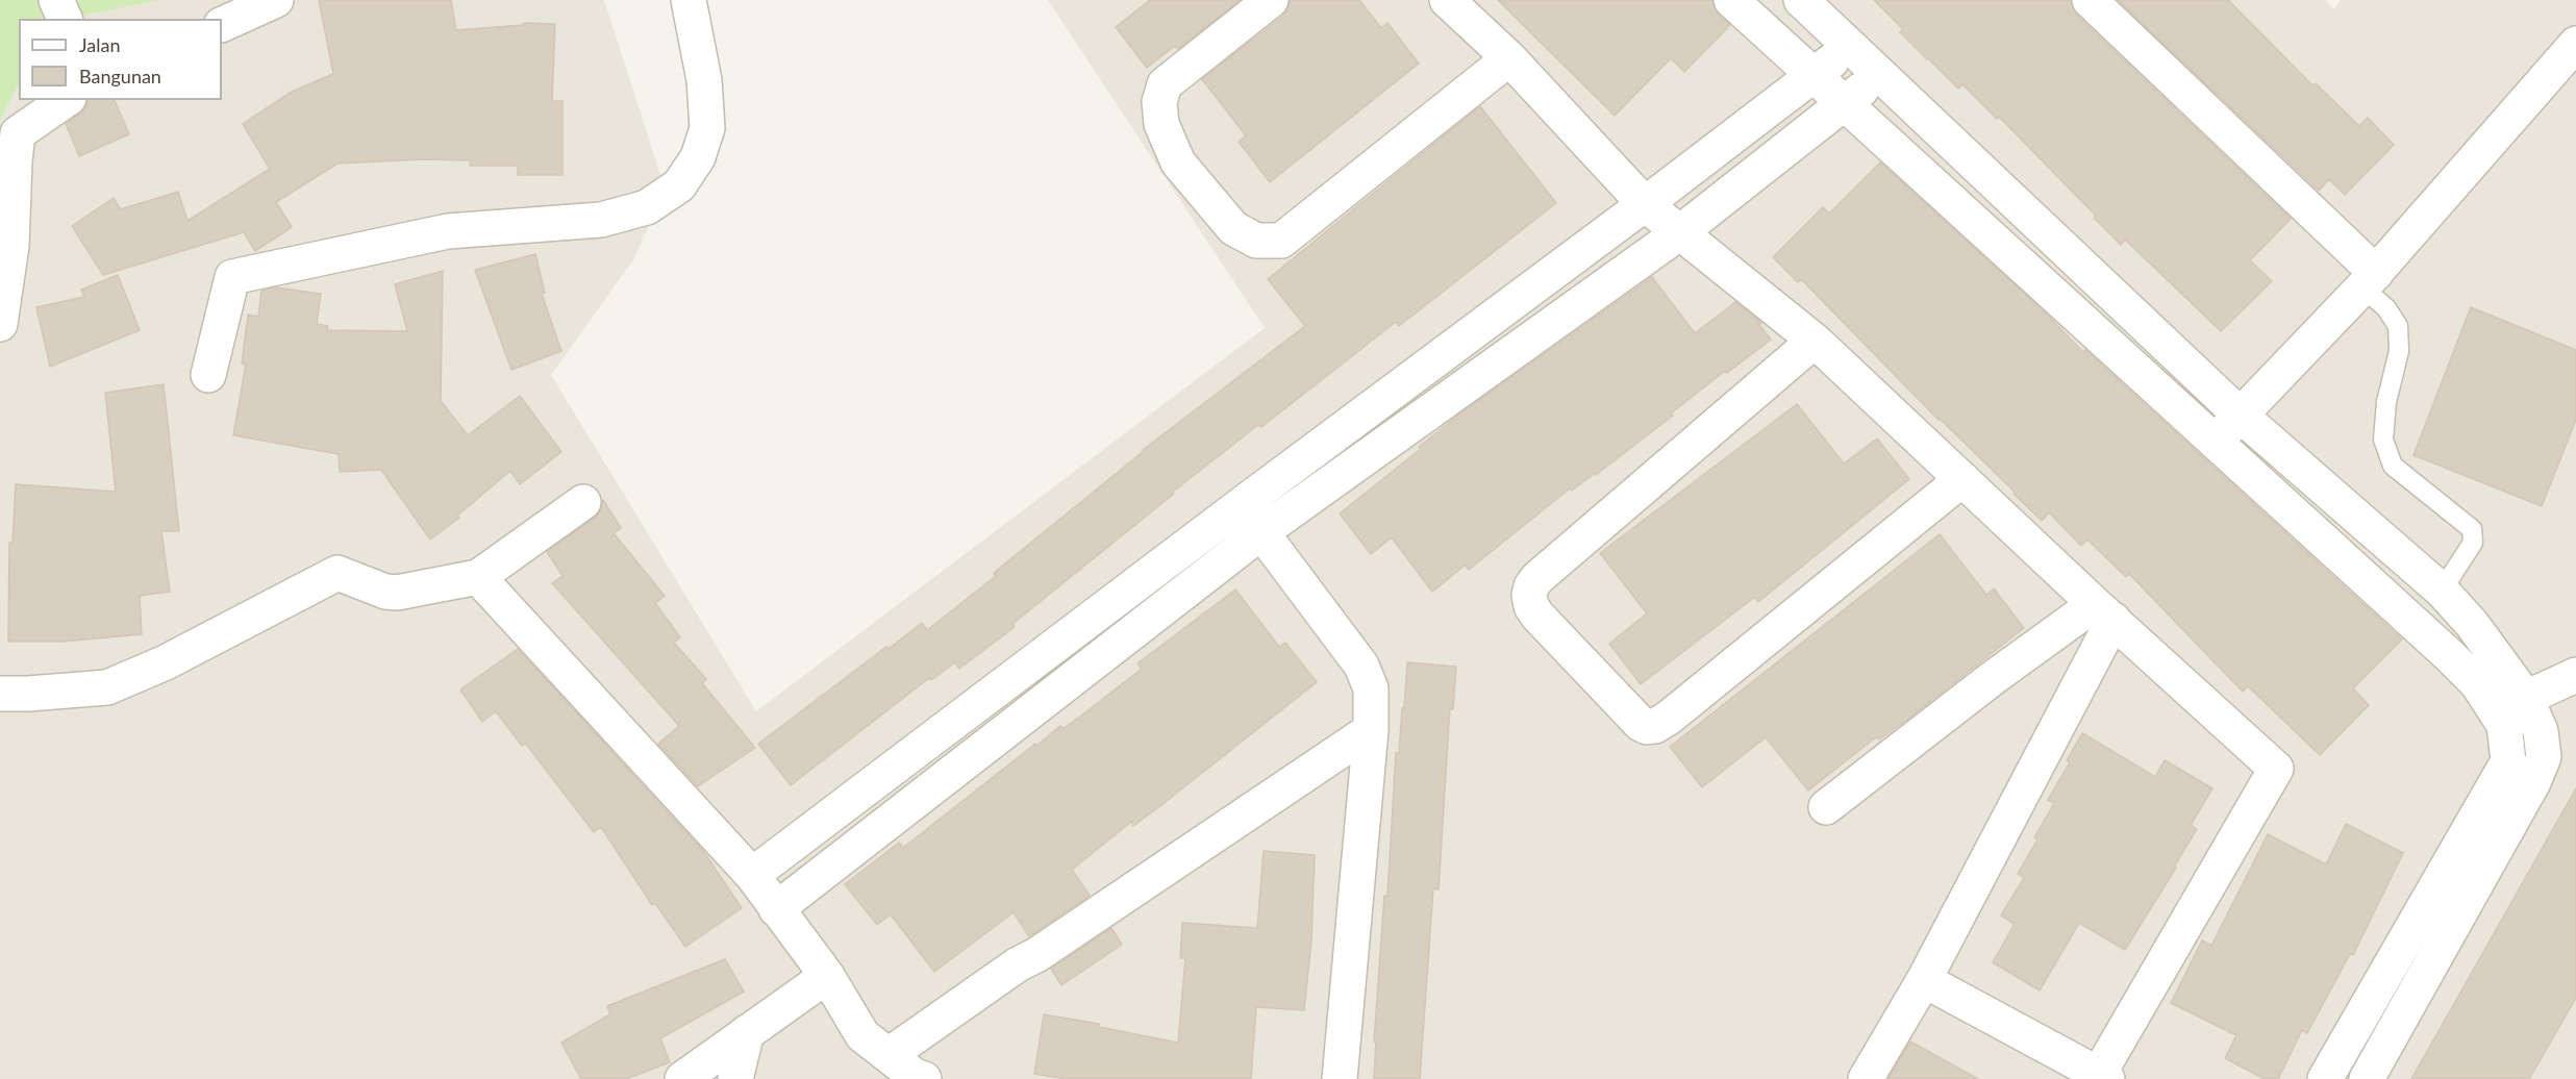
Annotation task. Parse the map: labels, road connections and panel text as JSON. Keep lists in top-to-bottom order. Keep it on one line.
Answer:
{"legend":["Jalan","Bangunan"]}
